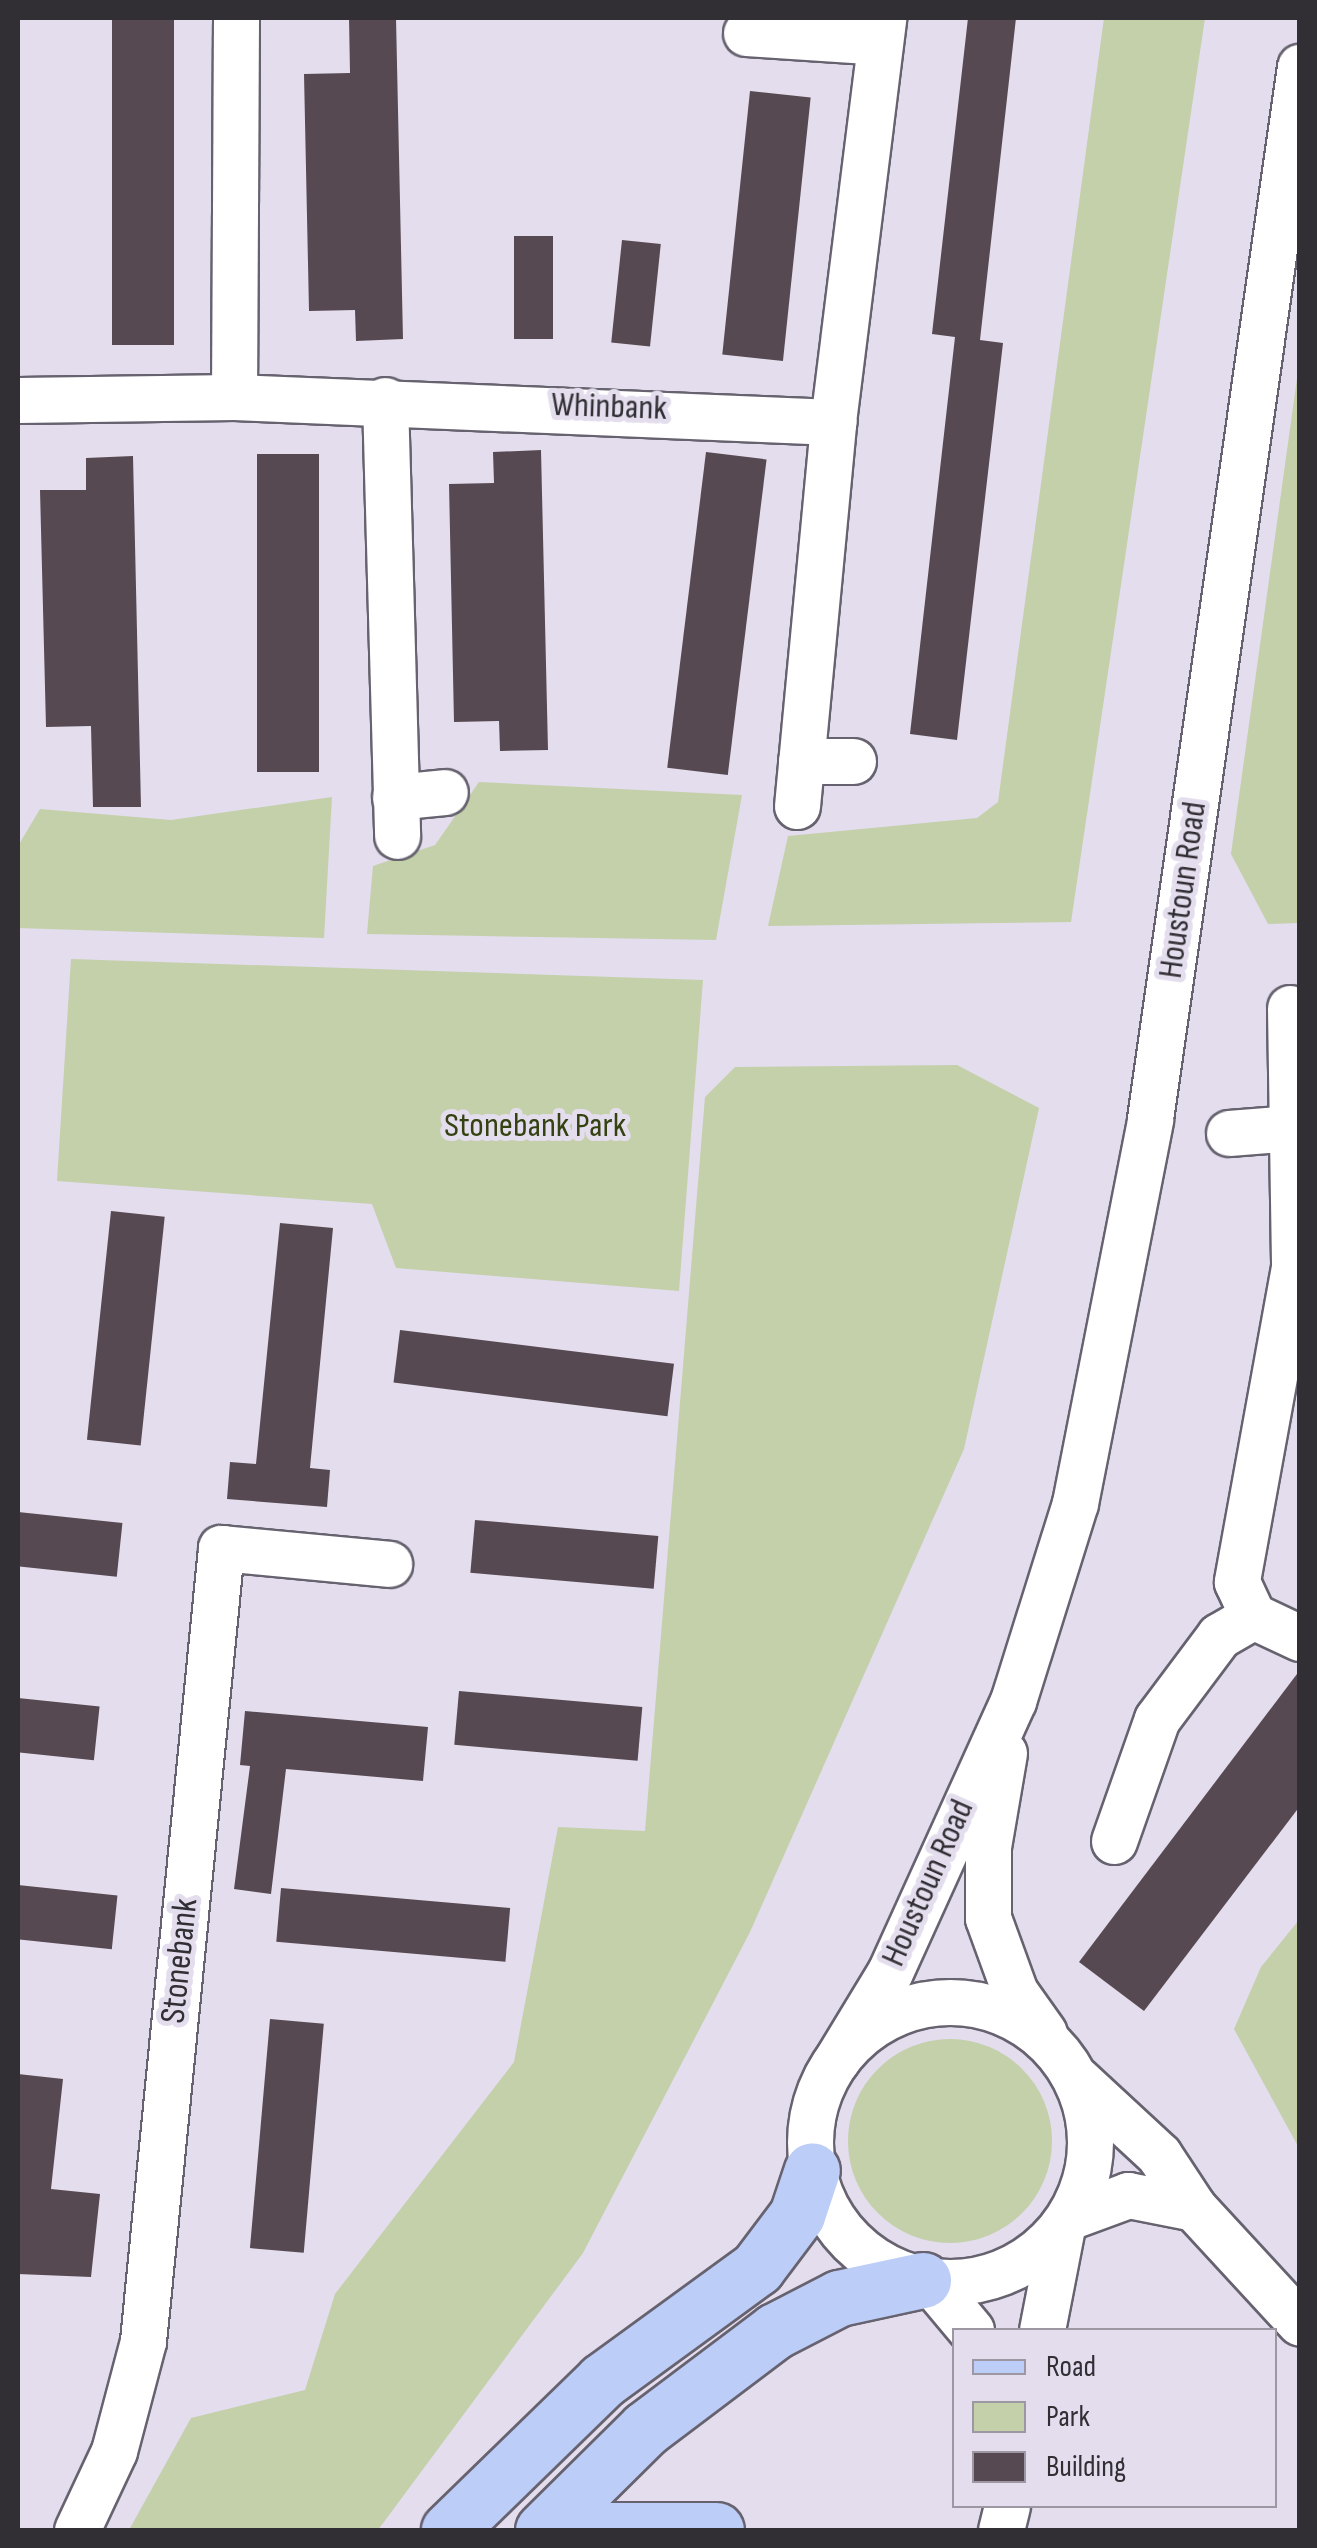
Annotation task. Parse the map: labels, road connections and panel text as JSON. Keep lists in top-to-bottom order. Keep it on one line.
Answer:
{"streets":{"street":["Whinbank","Houstoun Road","Stonebank"]},"parks":["Stonebank Park"],"legend":["Road","Park","Building"]}
